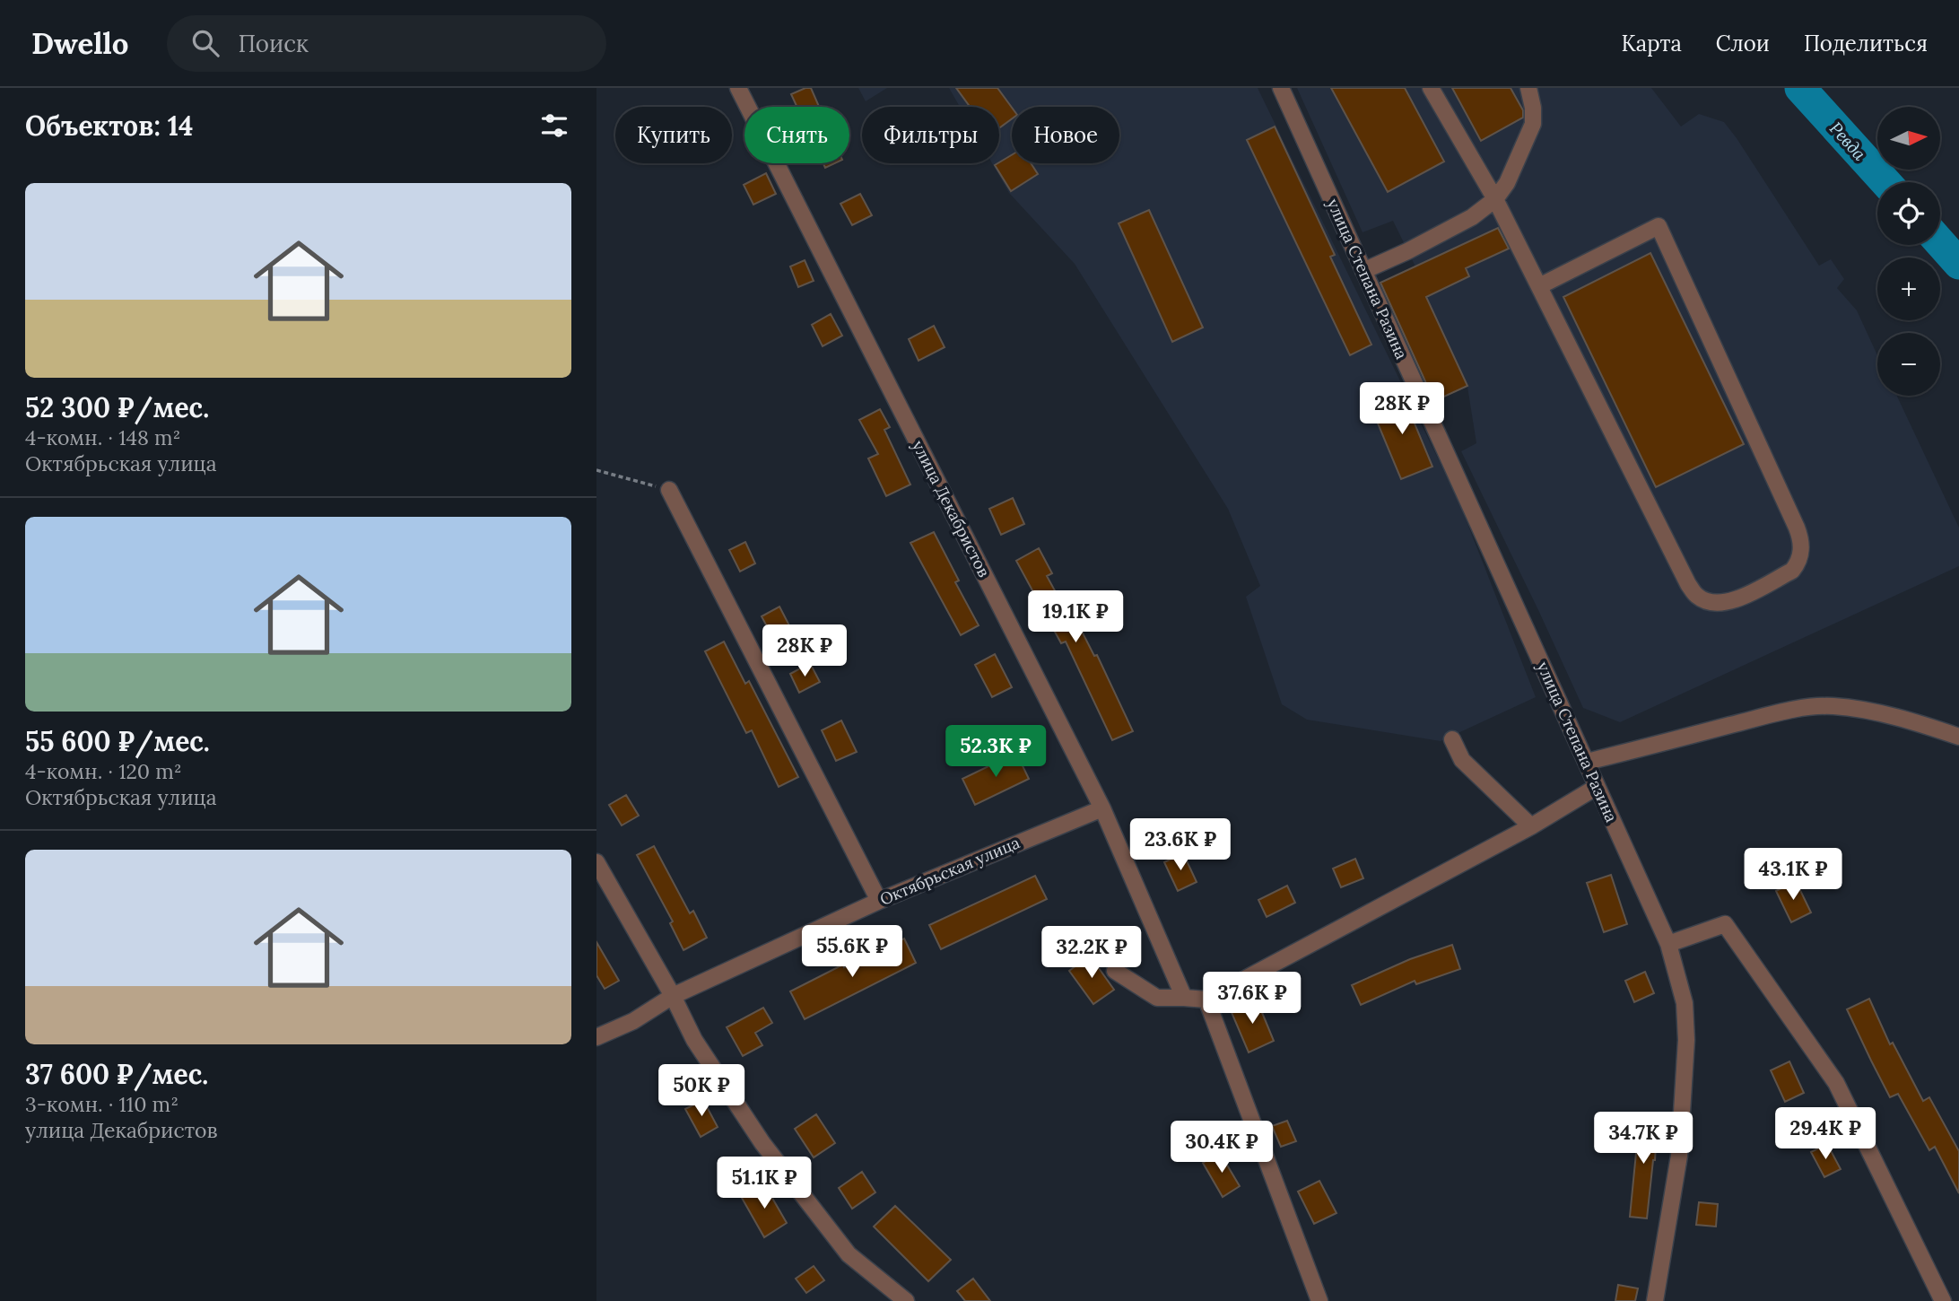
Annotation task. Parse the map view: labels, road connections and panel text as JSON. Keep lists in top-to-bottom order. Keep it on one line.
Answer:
{"streets":{"street":["улица Степана Разина","улица Декабристов","Октябрьская улица"]},"crossings":[["улица Декабристов","Октябрьская улица"]],"water":["Ревда"],"north":"right","page":{"header":"Dwello","search":"Поиск","nav":["Карта","Слои","Поделиться"],"heading":"Объектов: 14","map_buttons":["+","−"],"chip":["Купить","Снять","Фильтры","Новое"],"list":[{"name":"52 300 ₽/мес.","note":"4-комн. · 148 m² · Октябрьская улица"},{"name":"55 600 ₽/мес.","note":"4-комн. · 120 m² · Октябрьская улица"},{"name":"37 600 ₽/мес.","note":"3-комн. · 110 m² · улица Декабристов"}],"price":["28K ₽","19.1K ₽","28K ₽","52.3K ₽","23.6K ₽","43.1K ₽","55.6K ₽","32.2K ₽","37.6K ₽","50K ₽","29.4K ₽","34.7K ₽","30.4K ₽","51.1K ₽"]}}
